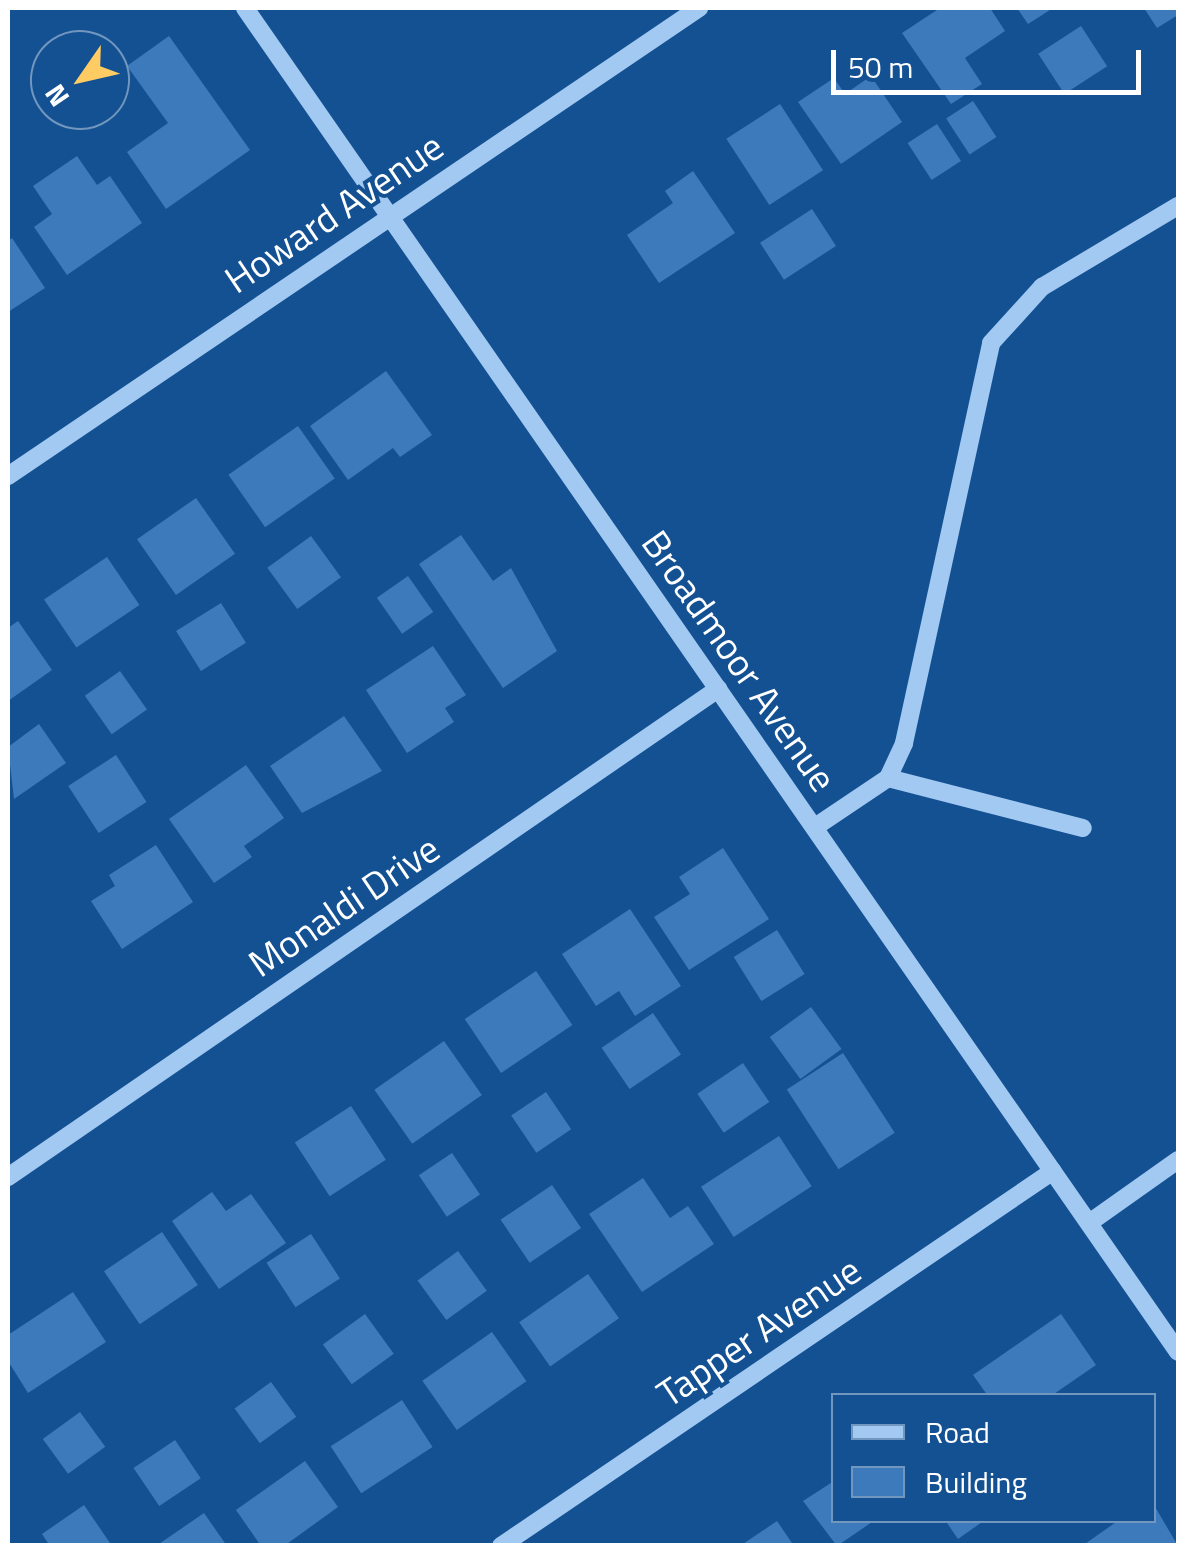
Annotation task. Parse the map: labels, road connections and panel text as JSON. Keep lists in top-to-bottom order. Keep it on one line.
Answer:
{"streets":{"street":["Howard Avenue","Broadmoor Avenue","Monaldi Drive","Tapper Avenue"]},"crossings":[["Howard Avenue","Broadmoor Avenue"],["Broadmoor Avenue","Monaldi Drive"],["Broadmoor Avenue","Tapper Avenue"]],"legend":["Road","Building"],"scale_bar":"50 m","north":"bottom left"}
